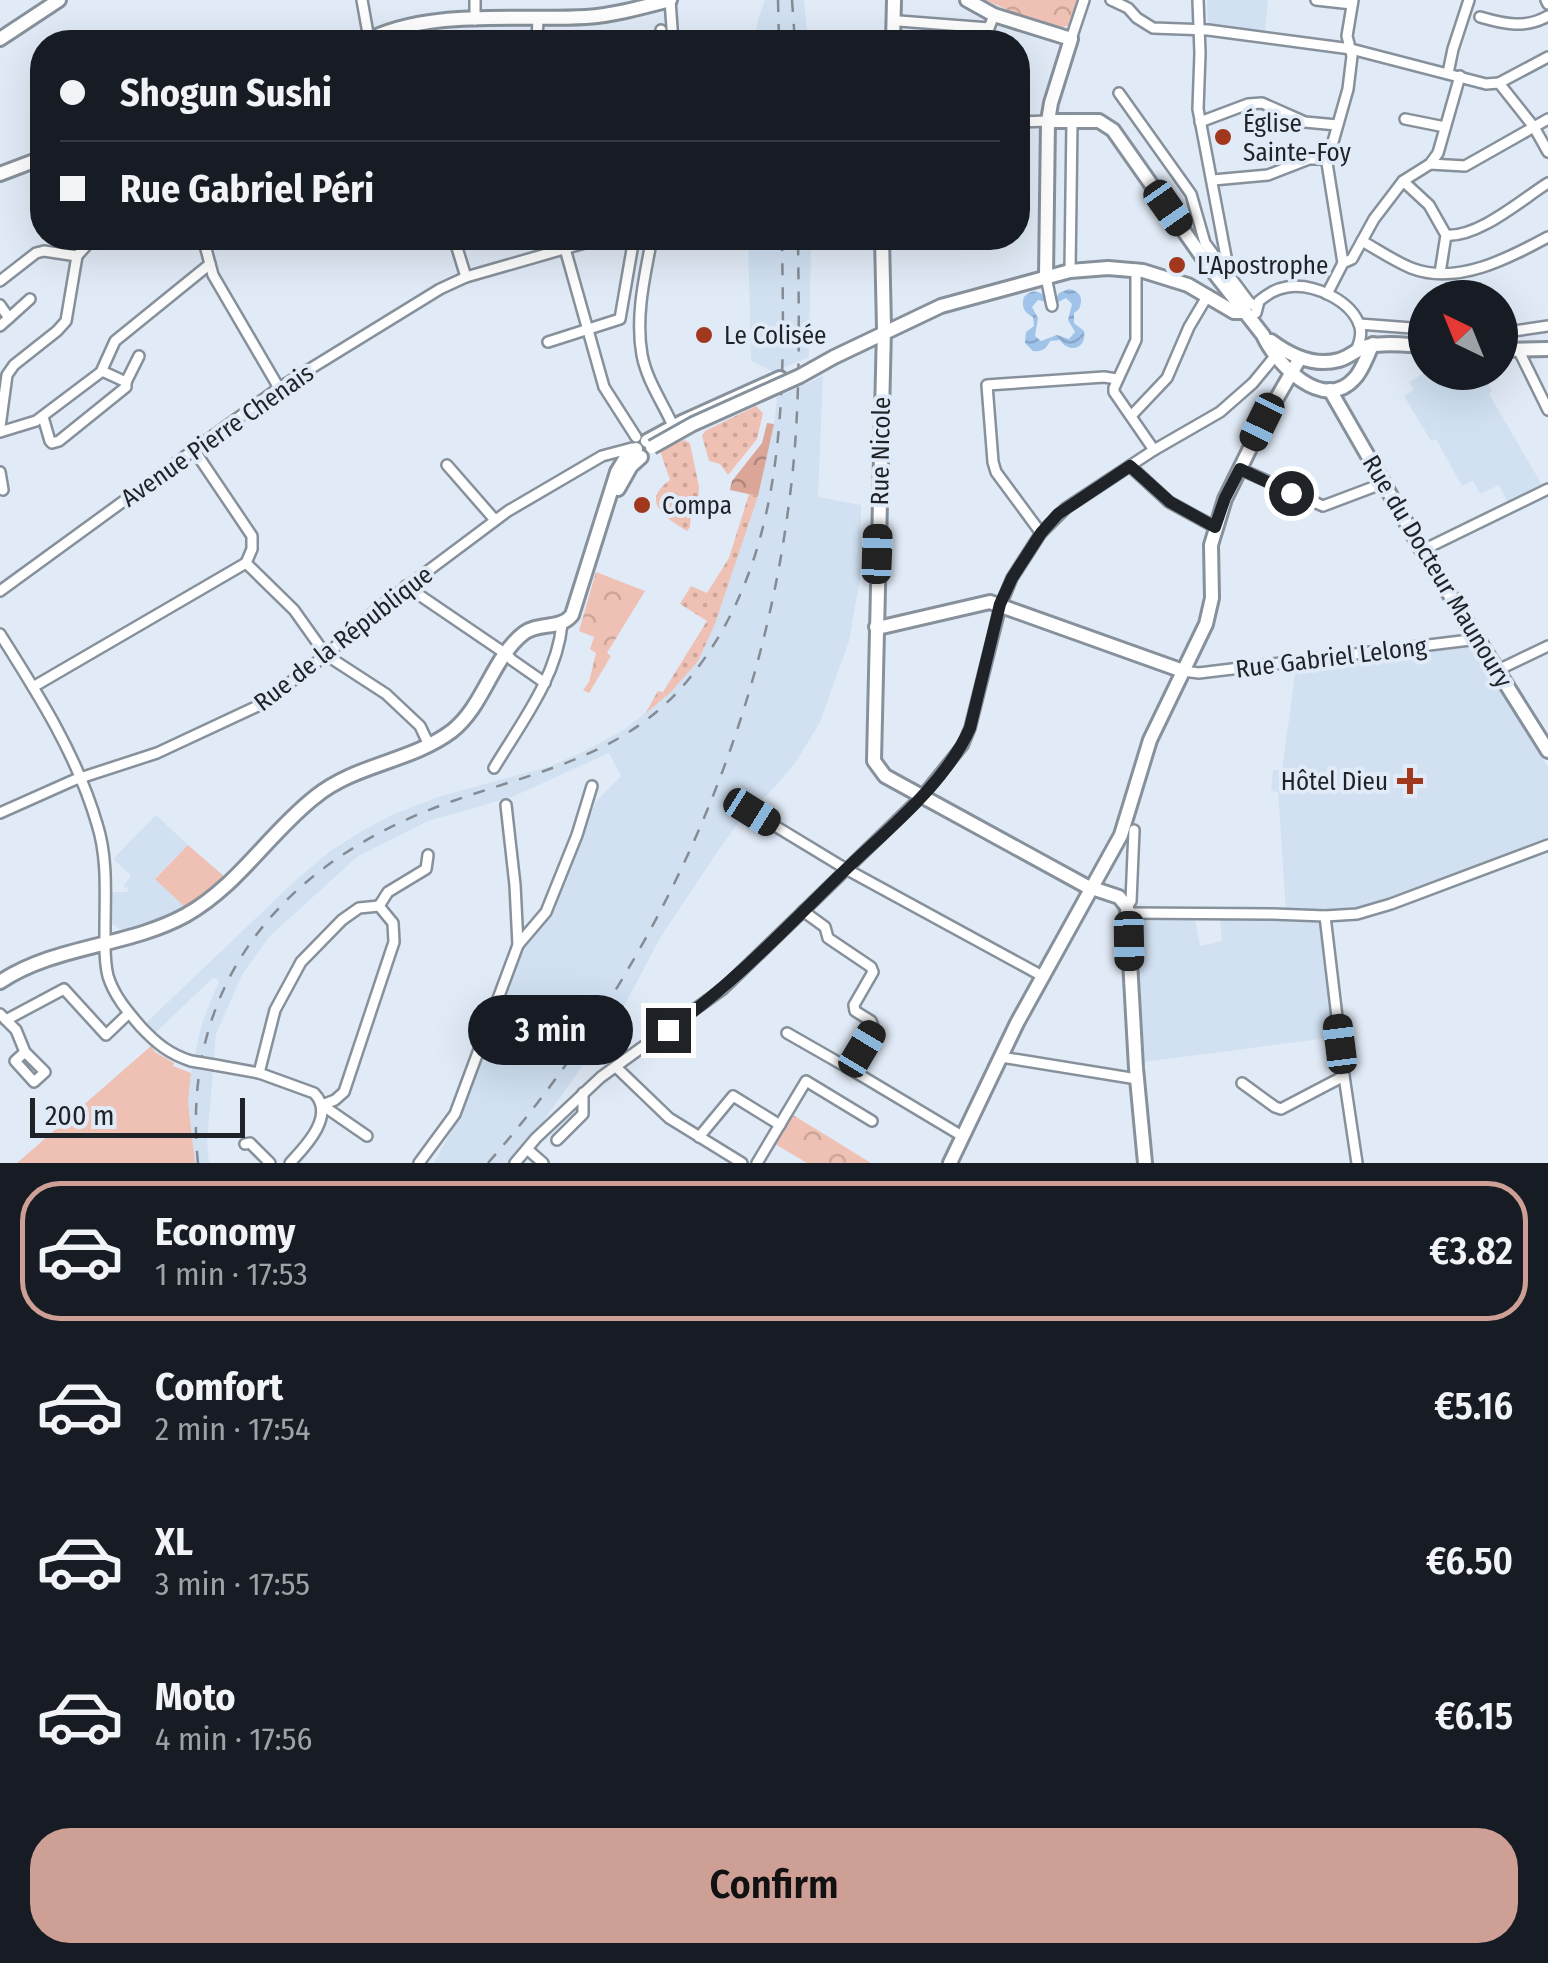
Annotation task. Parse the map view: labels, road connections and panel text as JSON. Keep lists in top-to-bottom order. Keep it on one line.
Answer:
{"streets":{"main road":["Rue Nicole","Rue du Docteur Maunoury"],"street":["Avenue Pierre Chenais","Rue de la République","Rue Gabriel Lelong"]},"crossings":[["Rue du Docteur Maunoury","Rue Gabriel Lelong"]],"places":{"other":["Église Sainte-Foy","L'Apostrophe","Le Colisée","Compa"],"health":["Hôtel Dieu"]},"scale_bar":"200 m","north":"top left","page":{"banner":["Shogun Sushi","Rue Gabriel Péri"],"bubble":"3 min","scale":"200 m","list":[{"name":"Economy","note":"1 min · 17:53","value":"€3.82"},{"name":"Comfort","note":"2 min · 17:54","value":"€5.16"},{"name":"XL","note":"3 min · 17:55","value":"€6.50"},{"name":"Moto","note":"4 min · 17:56","value":"€6.15"}],"buttons":"Confirm"}}
